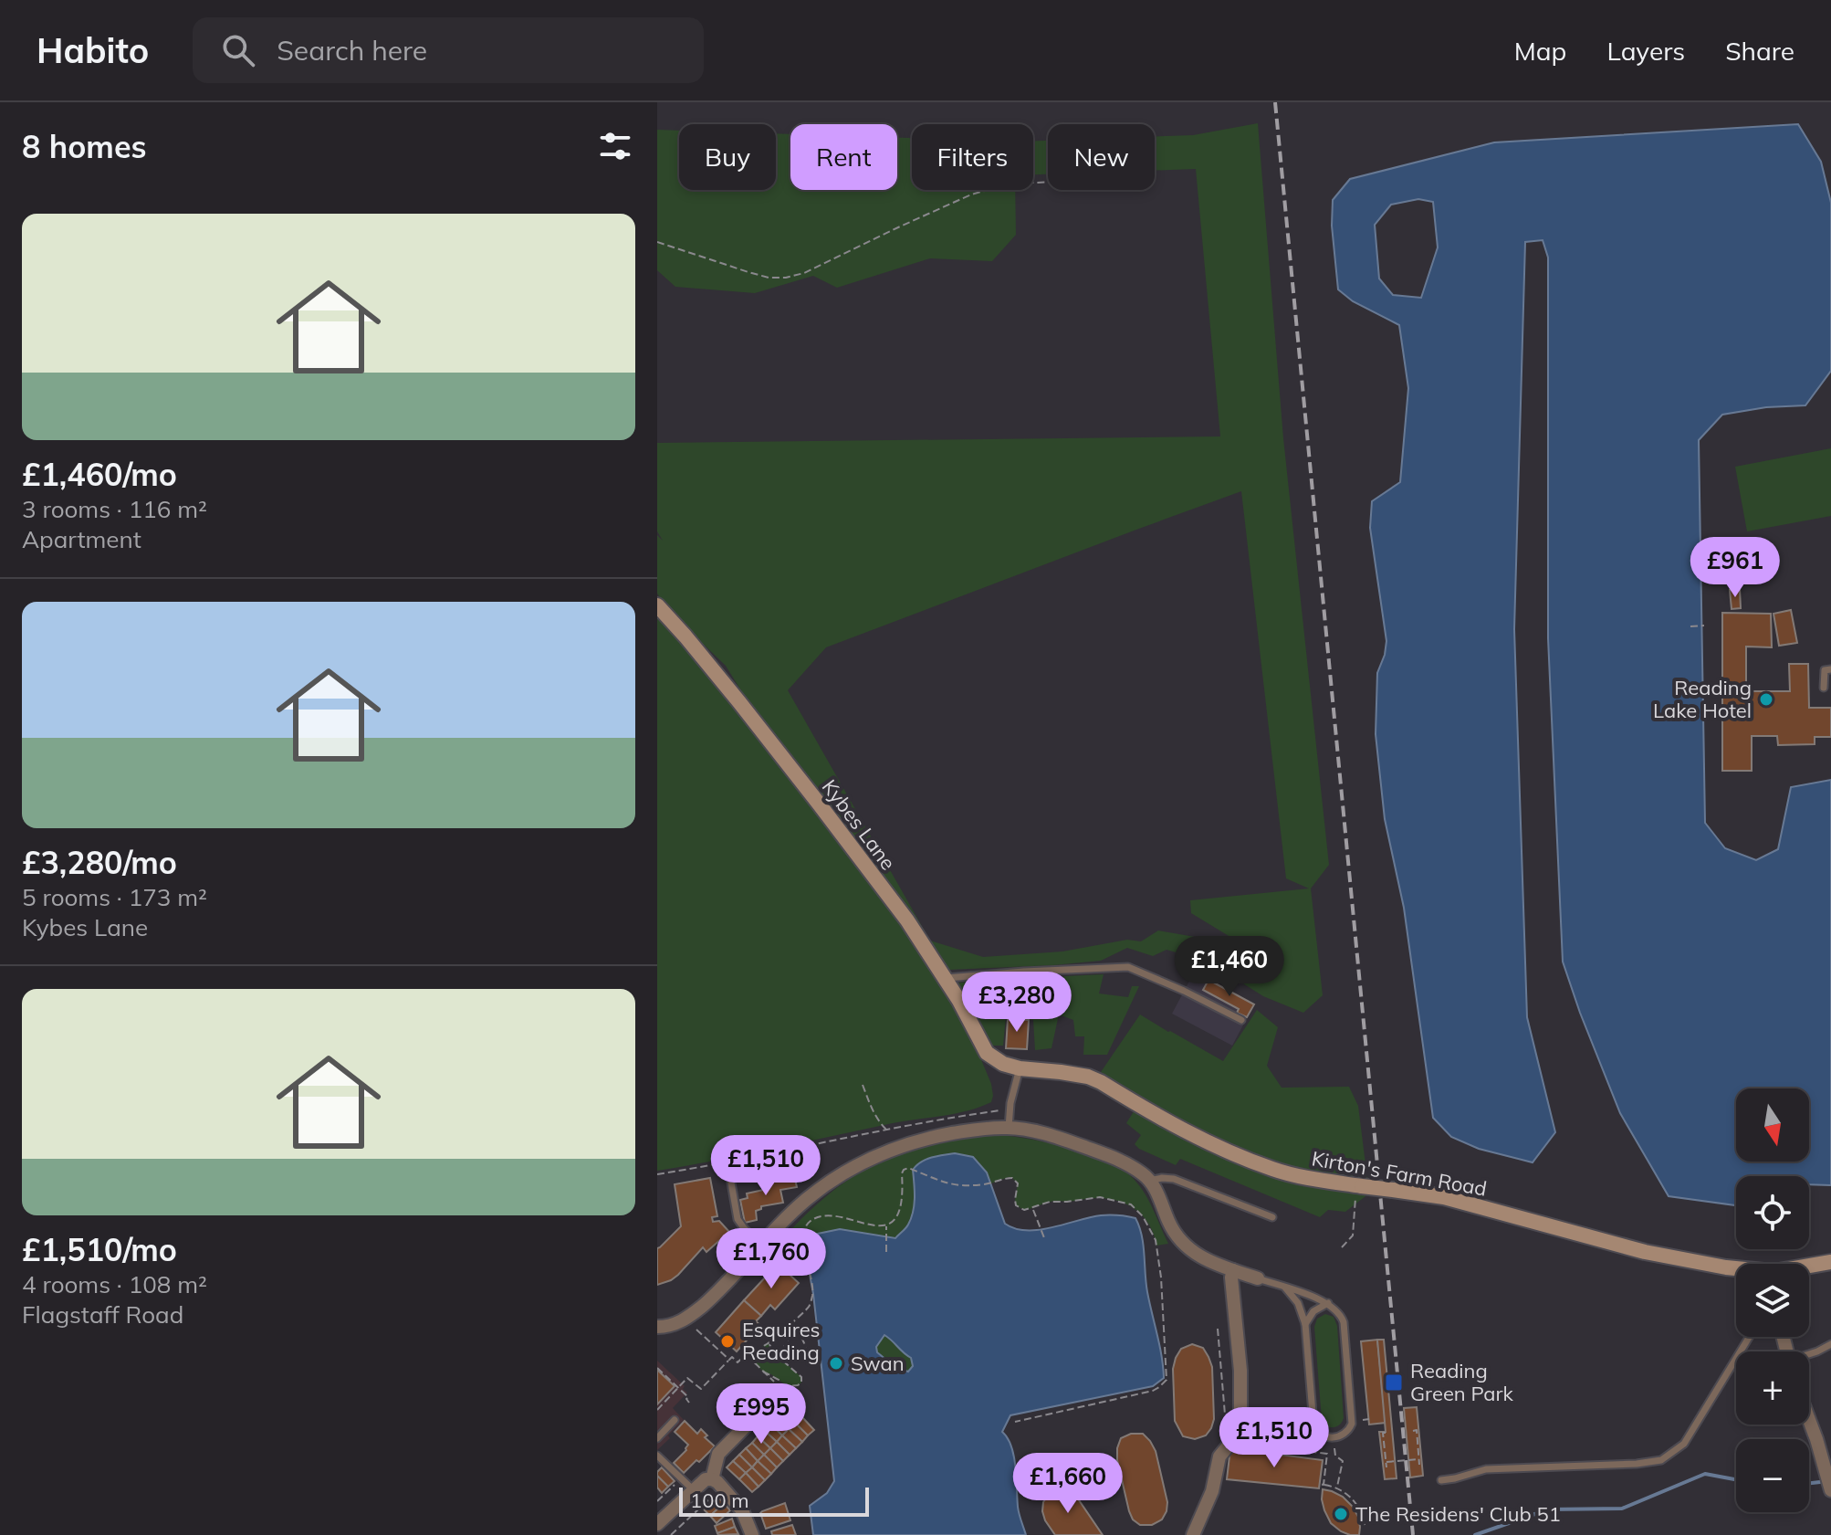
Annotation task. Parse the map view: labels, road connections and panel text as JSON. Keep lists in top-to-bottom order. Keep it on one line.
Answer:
{"streets":{"street":["Kybes Lane","Kirton's Farm Road"]},"crossings":[["Kybes Lane","Kirton's Farm Road"]],"places":{"other":["Reading Lake Hotel","Esquires Reading","Swan","The Residens' Club 51"],"transit":["Reading Green Park"]},"scale_bar":"100 m","north":"bottom","page":{"header":"Habito","search":"Search here","nav":["Map","Layers","Share"],"heading":"8 homes","chip":["Buy","Rent","Filters","New"],"list":[{"name":"£1,460/mo","note":"3 rooms · 116 m² · Apartment"},{"name":"£3,280/mo","note":"5 rooms · 173 m² · Kybes Lane"},{"name":"£1,510/mo","note":"4 rooms · 108 m² · Flagstaff Road"}],"price":["£961","£1,460","£3,280","£1,510","£1,760","£995","£1,510","£1,660"],"map_buttons":["+","−"],"scale":"100 m"}}
